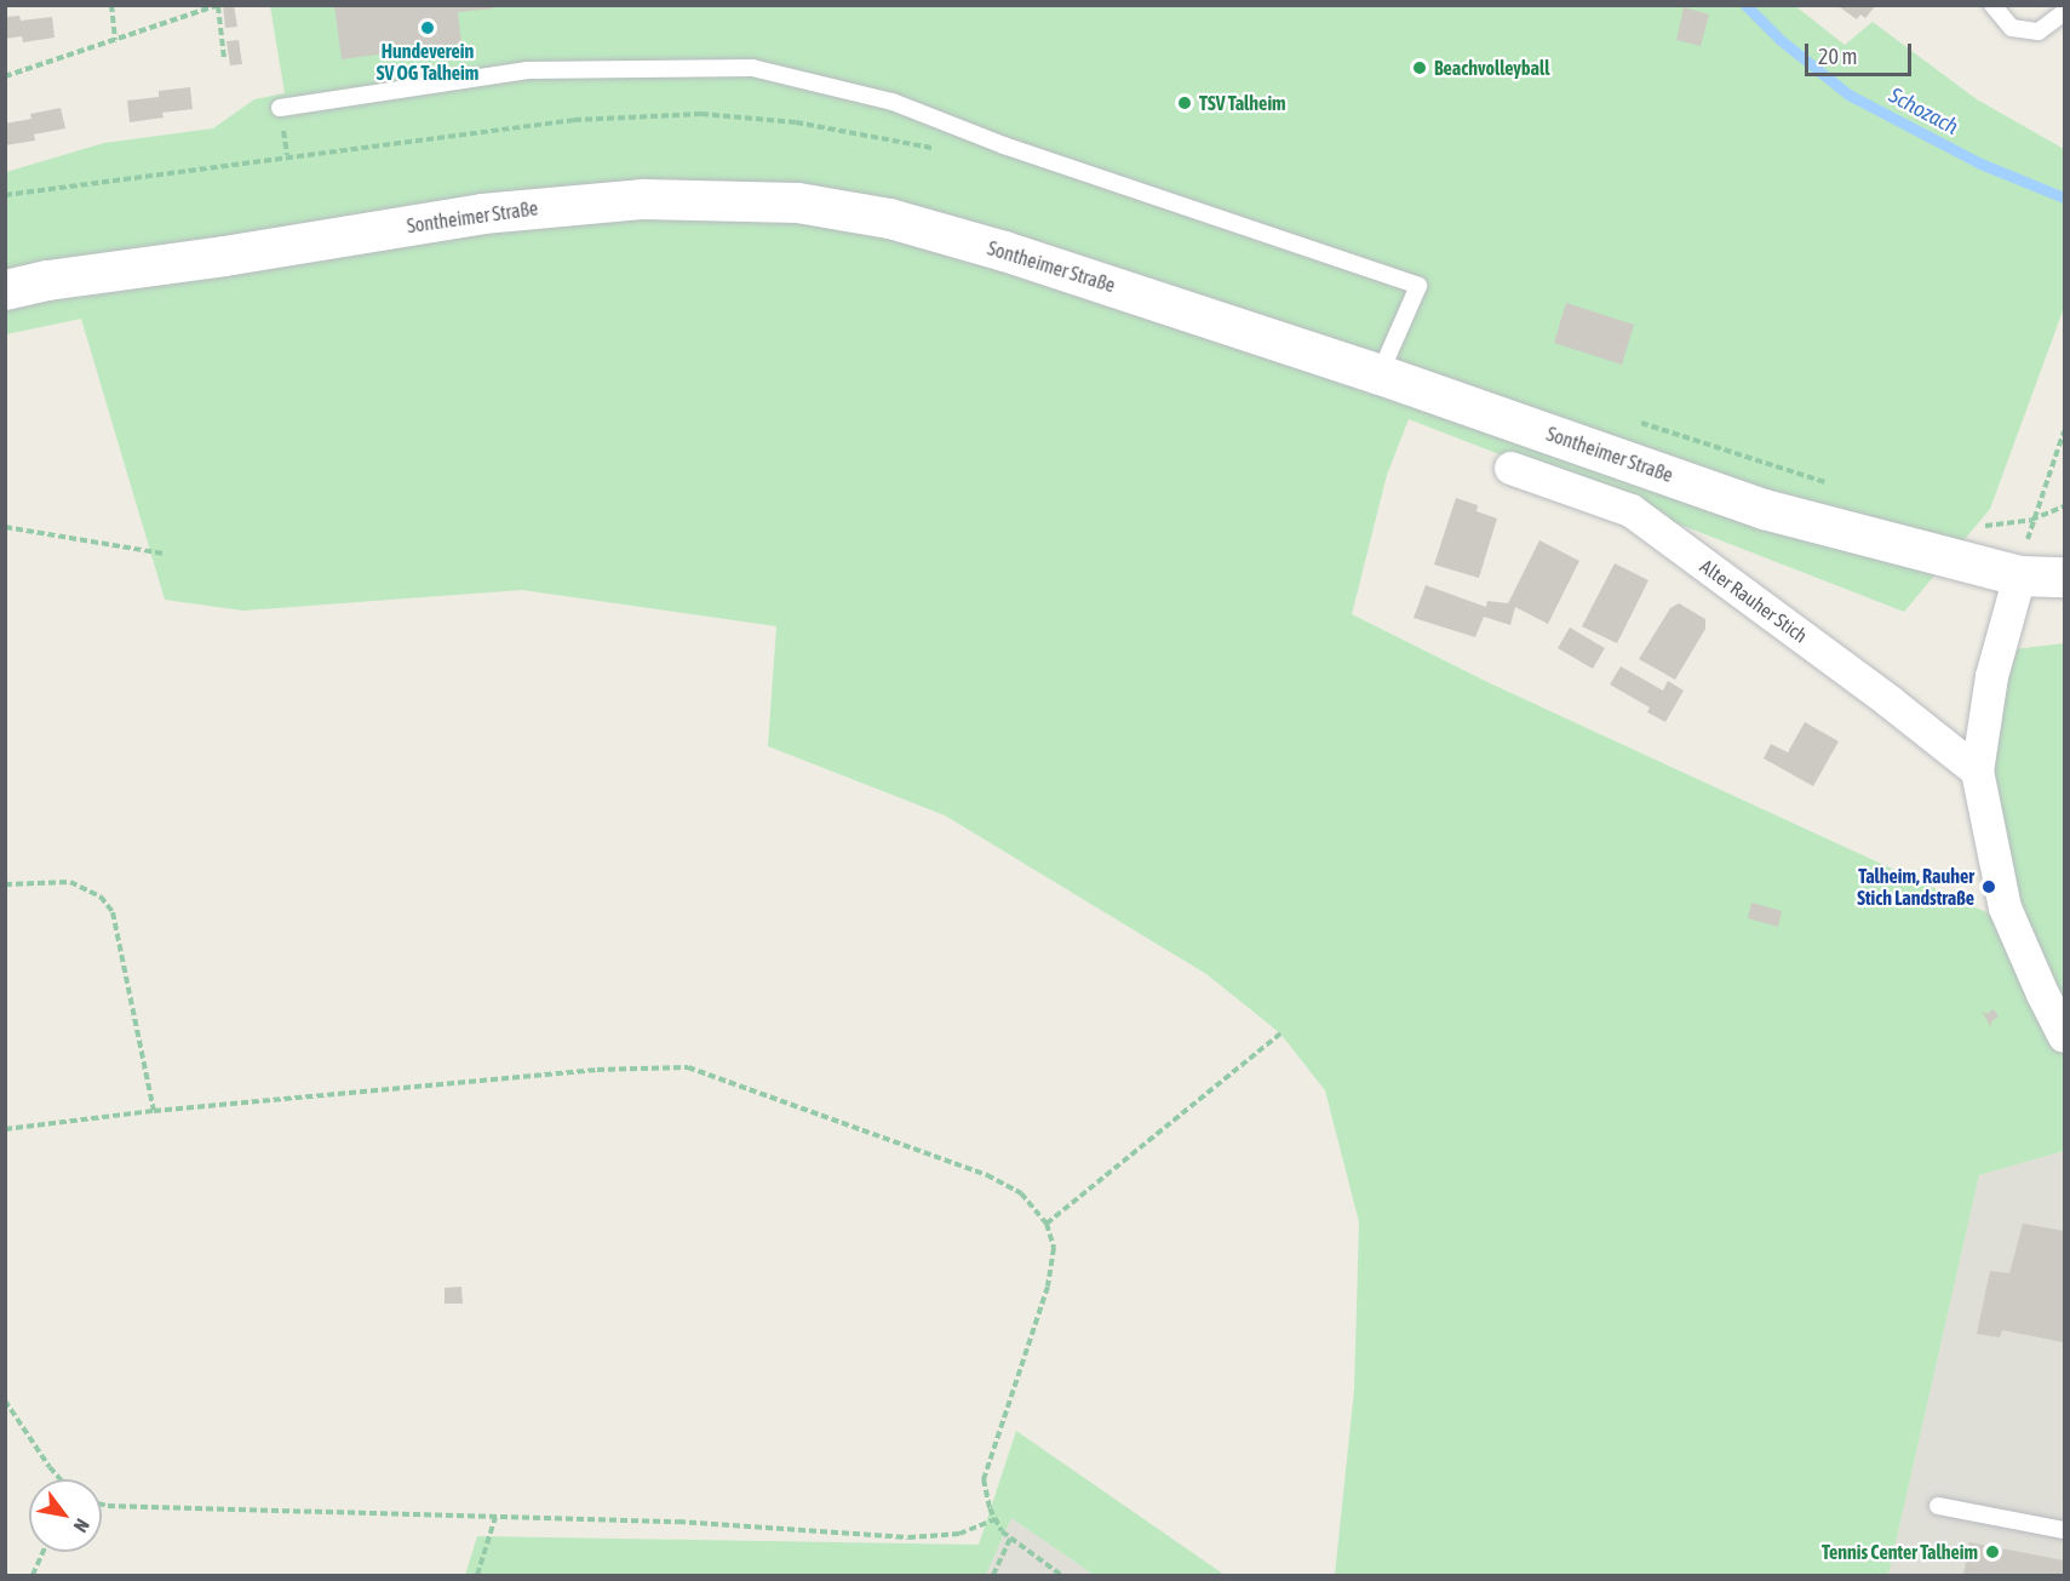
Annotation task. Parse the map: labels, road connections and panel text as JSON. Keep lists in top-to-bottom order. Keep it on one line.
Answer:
{"streets":{"street":["Sontheimer Straße","Alter Rauher Stich"]},"water":["Schozach"],"places":["Hundeverein SV OG Talheim","Beachvolleyball","TSV Talheim","Talheim, Rauher Stich Landstraße","Tennis Center Talheim"],"scale_bar":"20 m","north":"bottom right"}
